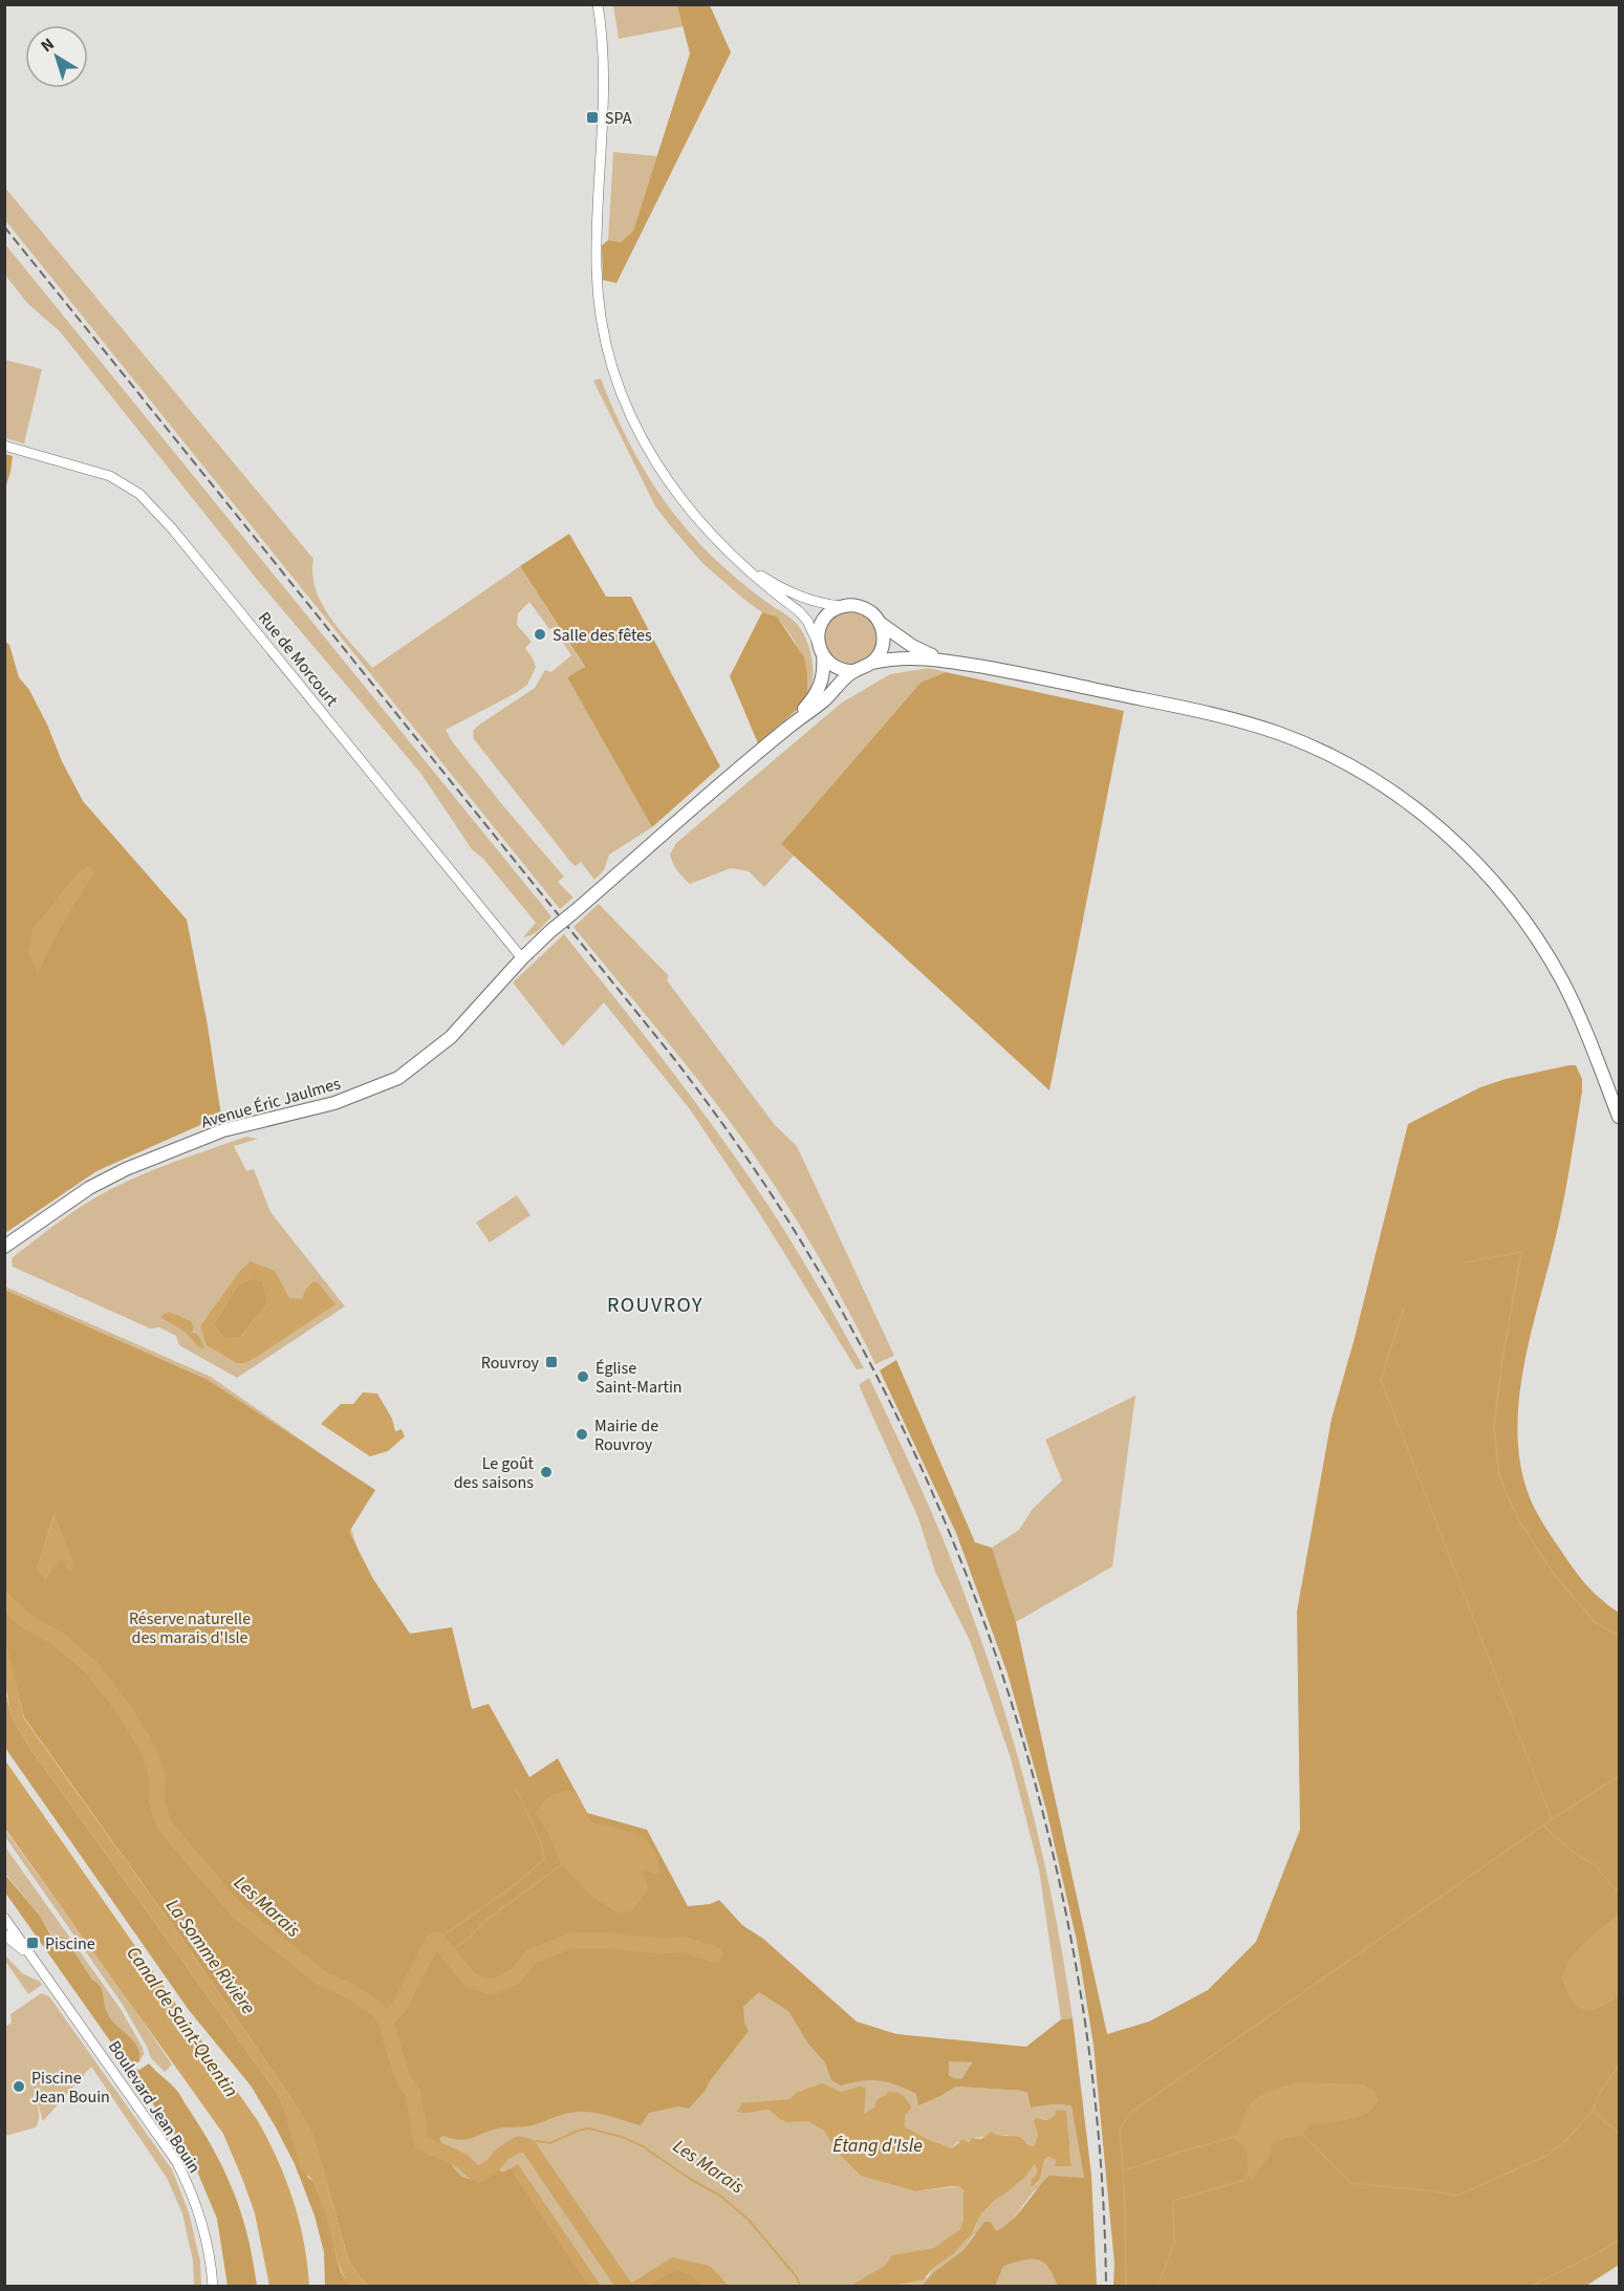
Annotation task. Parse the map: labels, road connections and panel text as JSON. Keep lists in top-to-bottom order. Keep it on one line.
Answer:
{"streets":{"main road":["Avenue Éric Jaulmes"],"street":["Rue de Morcourt","Boulevard Jean Bouin"]},"crossings":[["Rue de Morcourt","Avenue Éric Jaulmes"]],"districts":["ROUVROY"],"water":["Les Marais","La Somme Rivière","Canal de Saint-Quentin","Étang d'Isle"],"parks":["Réserve naturelle des marais d'Isle"],"places":{"transit":["SPA","Rouvroy","Piscine"],"other":["Salle des fêtes","Église Saint-Martin","Mairie de Rouvroy","Le goût des saisons","Piscine Jean Bouin"]},"north":"top left"}
